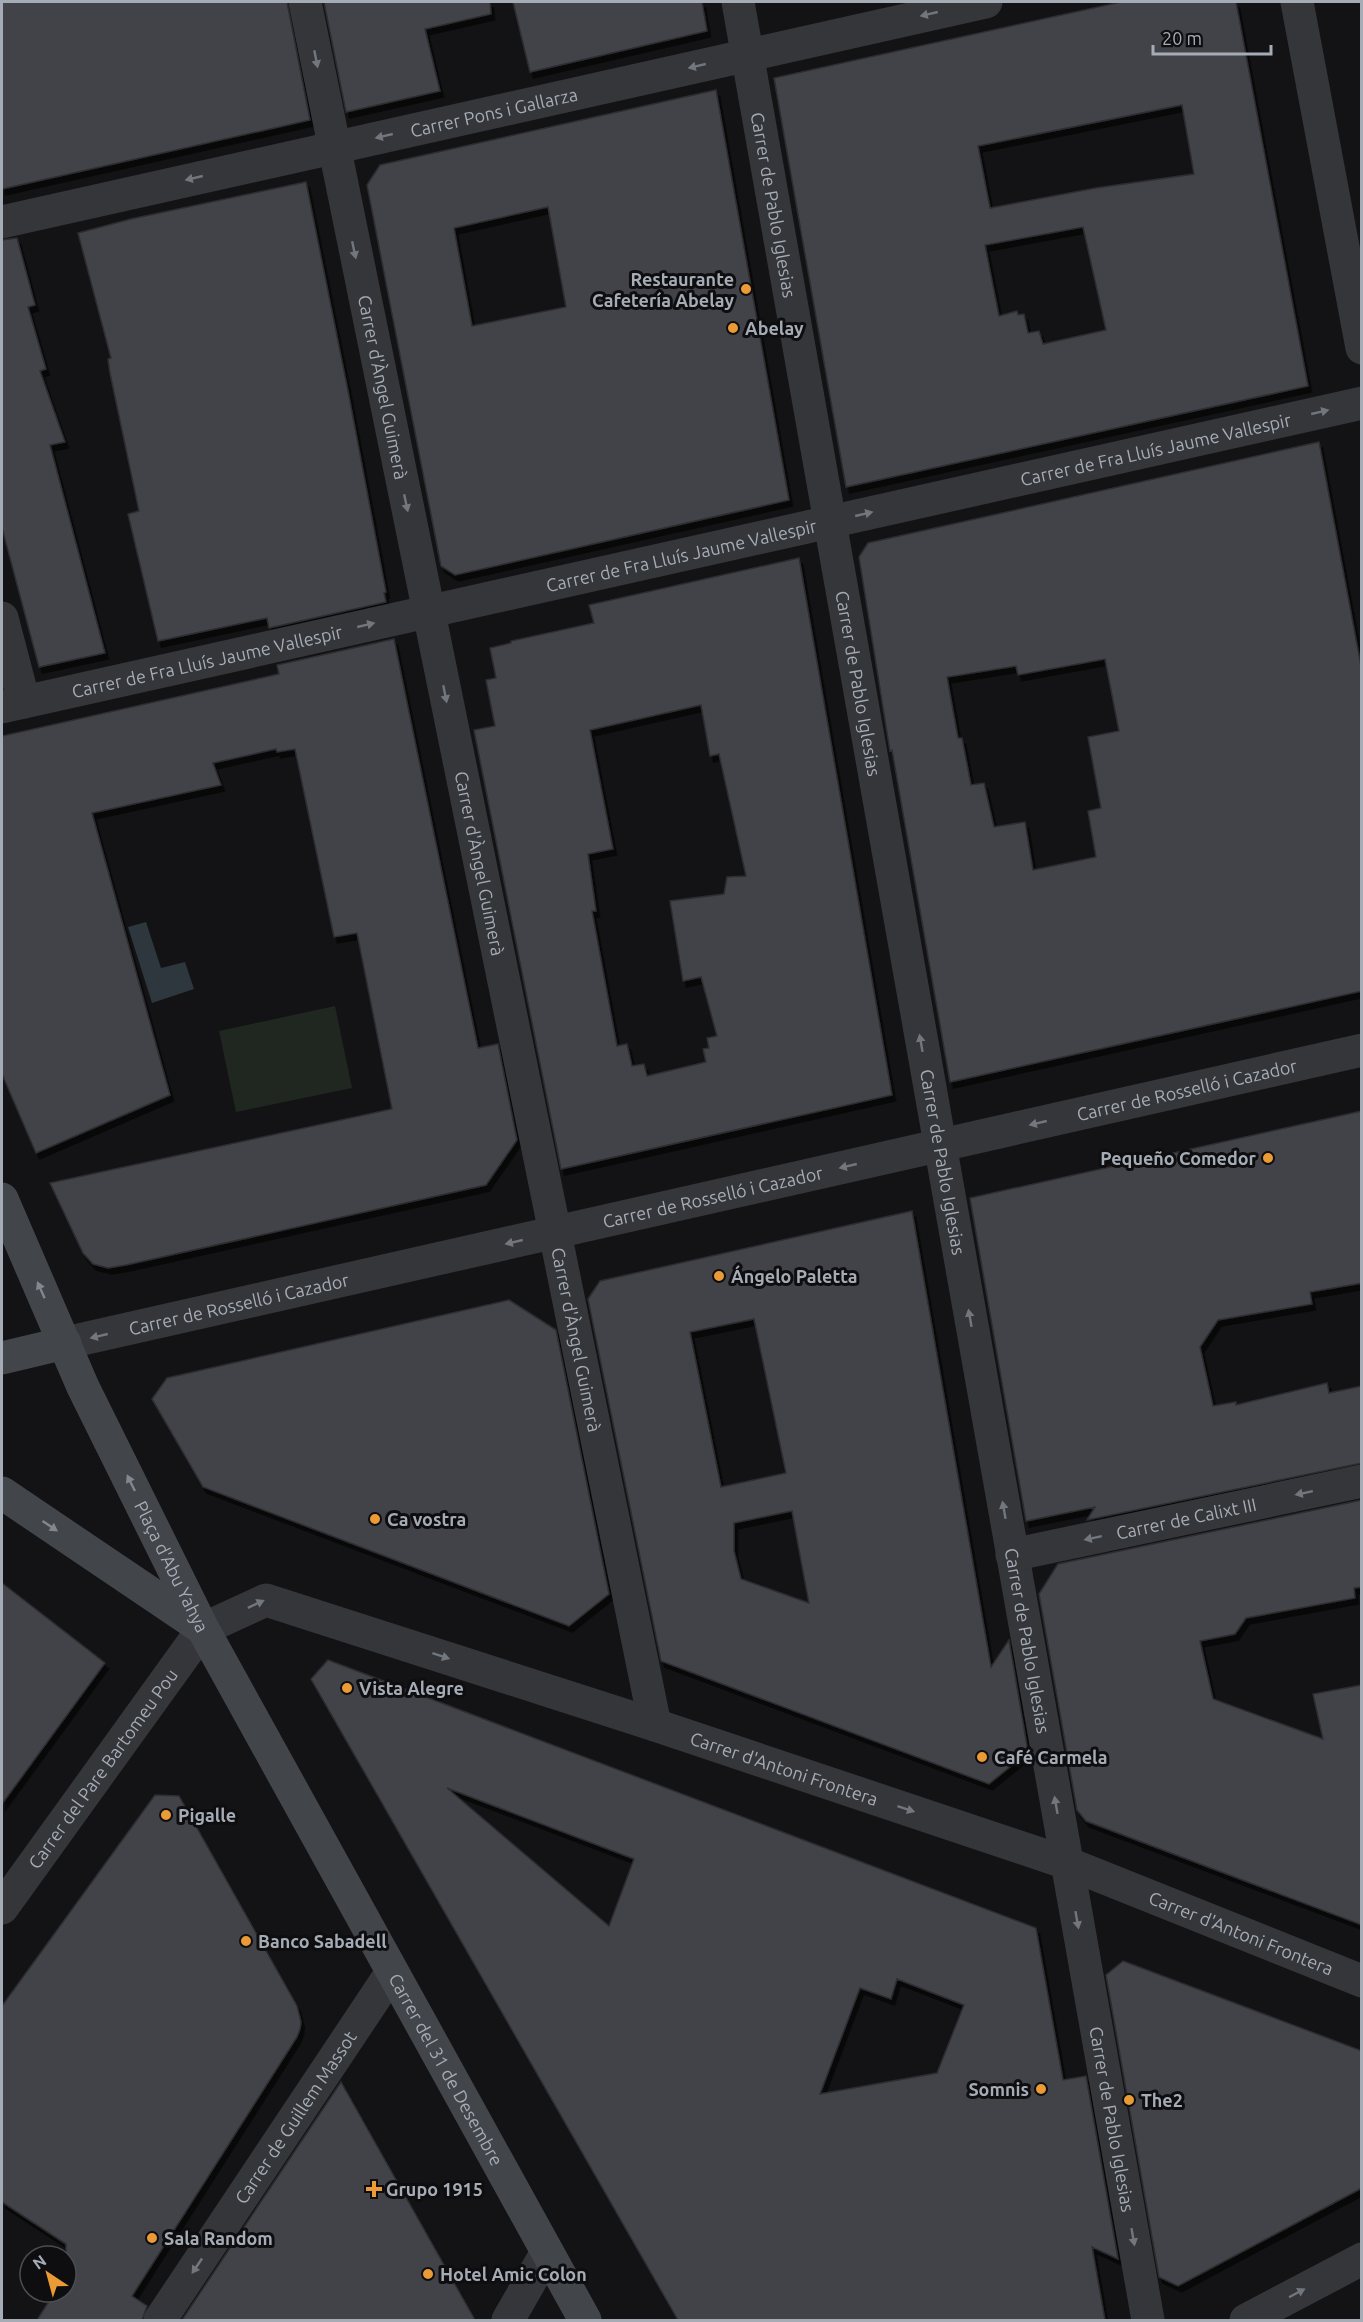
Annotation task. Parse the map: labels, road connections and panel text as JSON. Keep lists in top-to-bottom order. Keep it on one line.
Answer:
{"streets":{"main road":["Plaça d'Abu Yahya","Carrer del 31 de Desembre"],"street":["Carrer Pons i Gallarza","Carrer de Pablo Iglesias","Carrer d'Àngel Guimerà","Carrer de Fra Lluís Jaume Vallespir","Carrer de Rosselló i Cazador","Carrer de Calixt III","Carrer del Pare Bartomeu Pou","Carrer d'Antoni Frontera","Carrer de Guillem Massot"]},"crossings":[["Carrer Pons i Gallarza","Carrer de Pablo Iglesias"],["Carrer Pons i Gallarza","Carrer d'Àngel Guimerà"],["Carrer de Pablo Iglesias","Carrer de Fra Lluís Jaume Vallespir"],["Carrer de Pablo Iglesias","Carrer de Rosselló i Cazador"],["Carrer de Pablo Iglesias","Carrer de Calixt III"],["Carrer de Pablo Iglesias","Carrer d'Antoni Frontera"],["Carrer d'Àngel Guimerà","Carrer de Fra Lluís Jaume Vallespir"],["Carrer d'Àngel Guimerà","Carrer de Rosselló i Cazador"],["Carrer d'Àngel Guimerà","Carrer d'Antoni Frontera"],["Carrer de Rosselló i Cazador","Plaça d'Abu Yahya"],["Plaça d'Abu Yahya","Carrer del Pare Bartomeu Pou"],["Plaça d'Abu Yahya","Carrer d'Antoni Frontera"],["Plaça d'Abu Yahya","Carrer del 31 de Desembre"],["Carrer del Pare Bartomeu Pou","Carrer d'Antoni Frontera"],["Carrer del Pare Bartomeu Pou","Carrer del 31 de Desembre"],["Carrer d'Antoni Frontera","Carrer del 31 de Desembre"],["Carrer del 31 de Desembre","Carrer de Guillem Massot"]],"one_way":["Carrer Pons i Gallarza","Carrer d'Àngel Guimerà","Carrer de Fra Lluís Jaume Vallespir","Carrer de Rosselló i Cazador","Carrer de Calixt III","Carrer d'Antoni Frontera","Carrer de Guillem Massot"],"places":{"other":["Restaurante Cafetería Abelay","Abelay","Pequeño Comedor","Ángelo Paletta","Ca vostra","Vista Alegre","Café Carmela","Pigalle","Banco Sabadell","Somnis","The2","Sala Random","Hotel Amic Colon"],"health":["Grupo 1915"]},"scale_bar":"20 m","north":"top left"}
